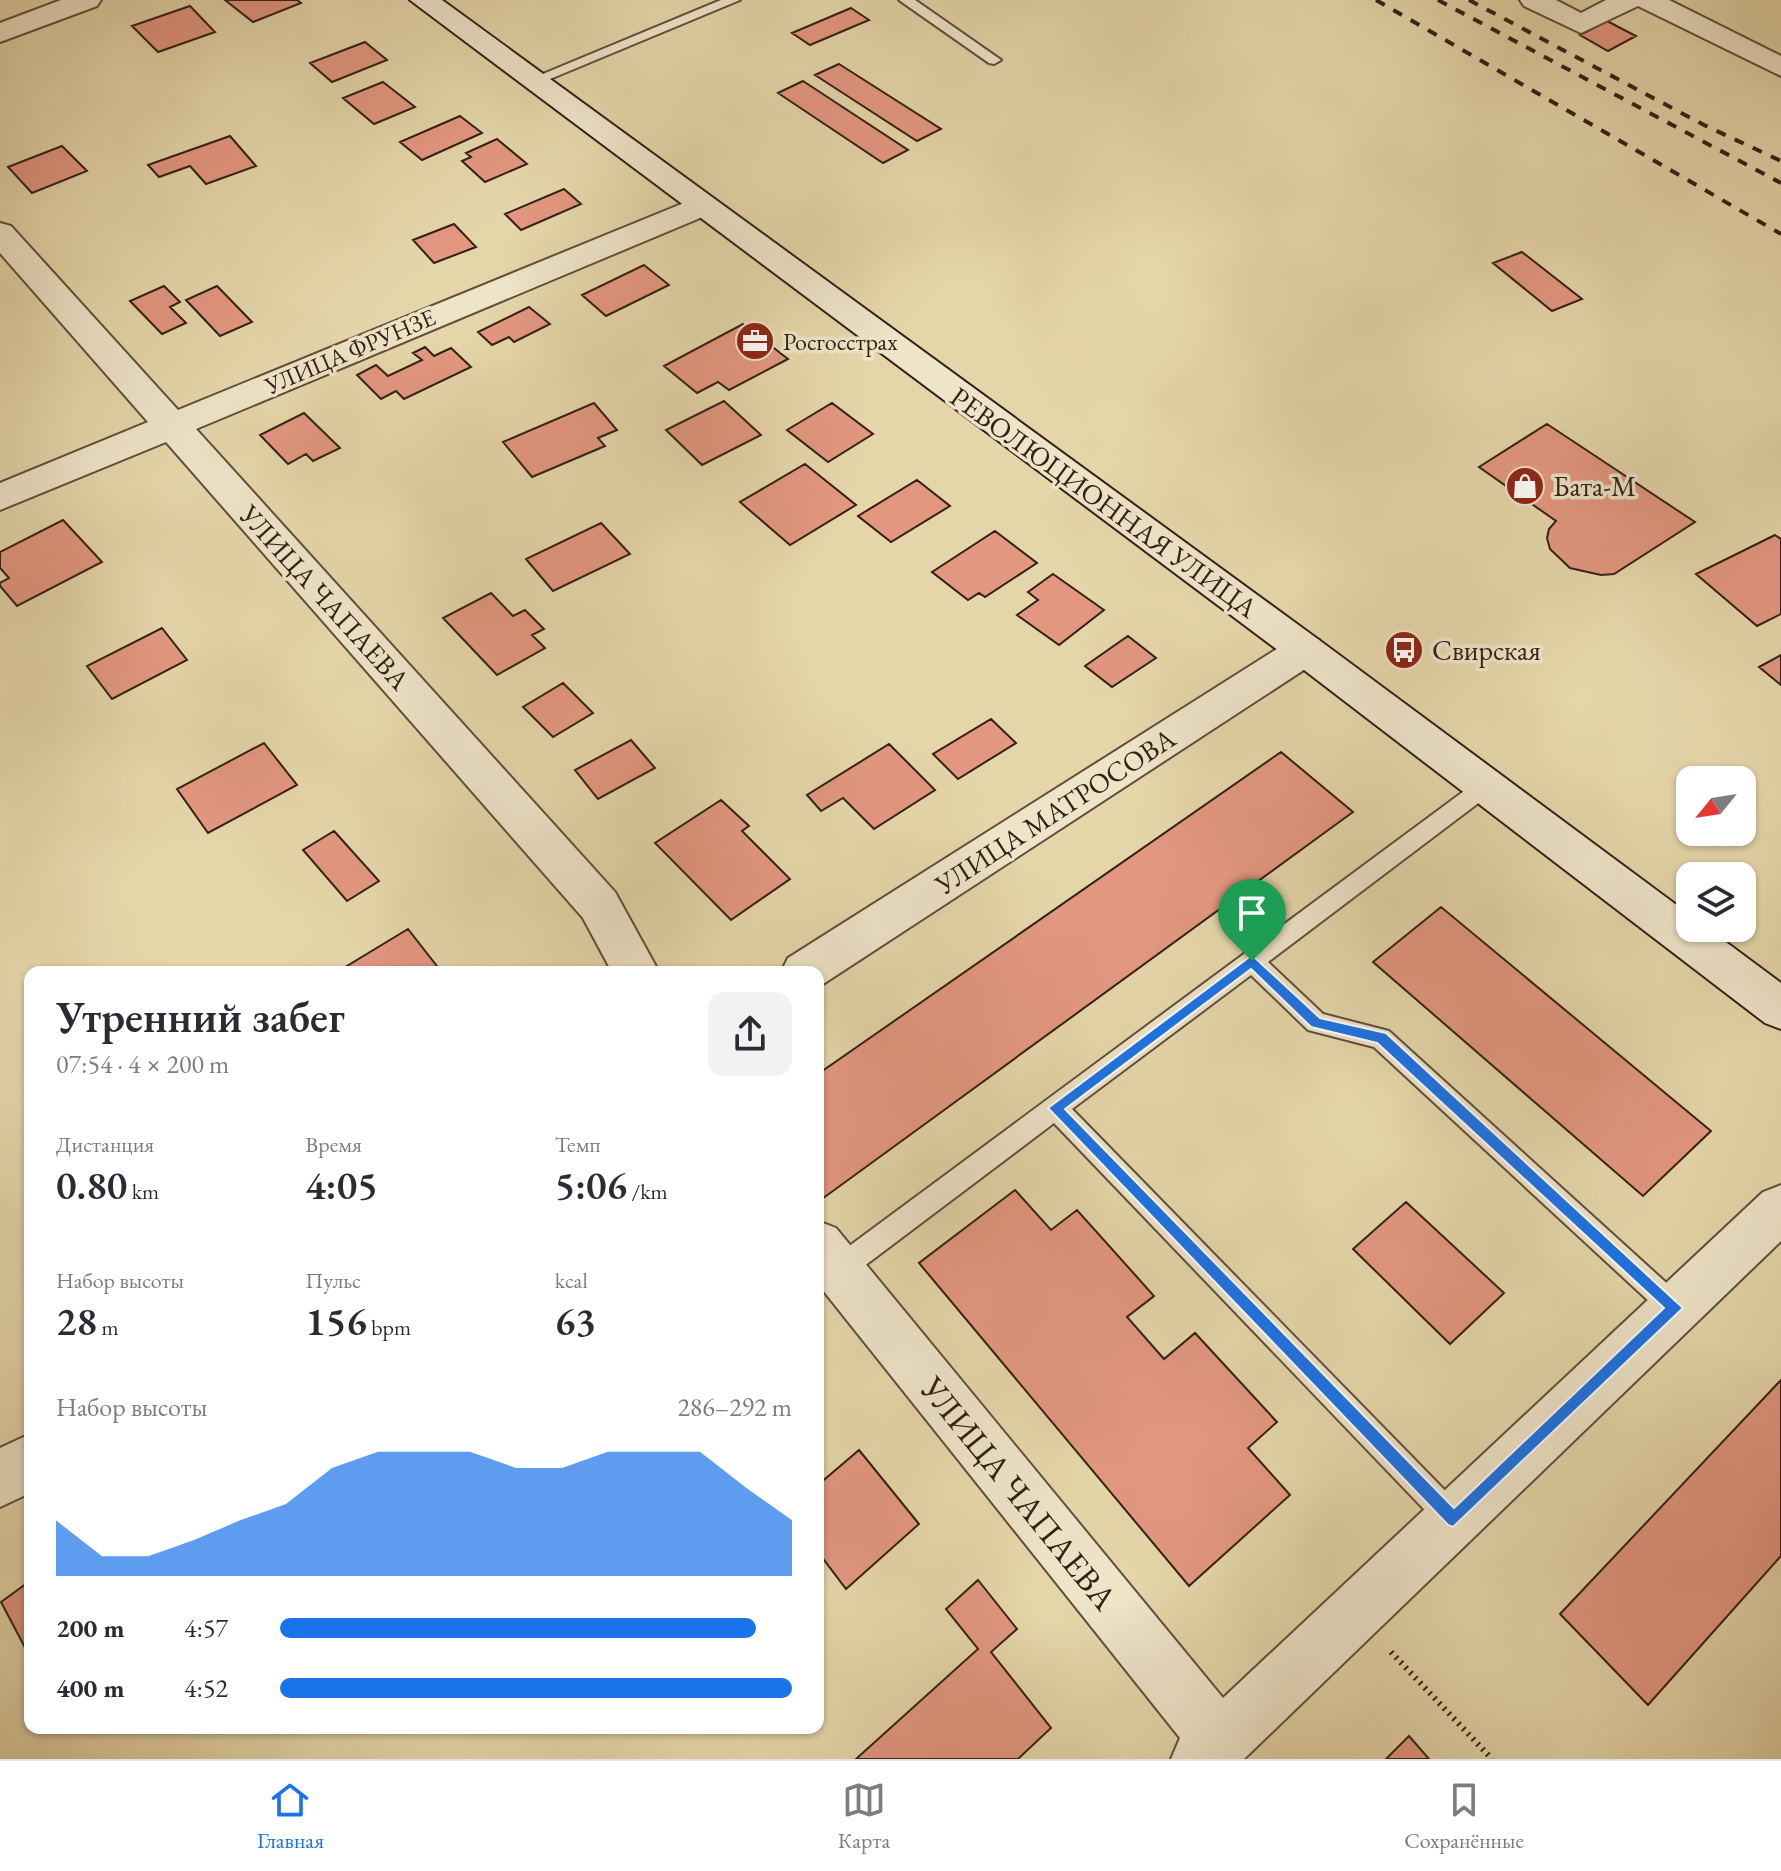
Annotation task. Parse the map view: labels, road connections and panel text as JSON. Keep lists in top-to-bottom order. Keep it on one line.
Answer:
{"streets":{"street":["УЛИЦА ФРУНЗЕ","РЕВОЛЮЦИОННАЯ УЛИЦА","УЛИЦА ЧАПАЕВА","УЛИЦА МАТРОСОВА"]},"crossings":[["УЛИЦА ФРУНЗЕ","РЕВОЛЮЦИОННАЯ УЛИЦА"],["УЛИЦА ФРУНЗЕ","УЛИЦА ЧАПАЕВА"],["РЕВОЛЮЦИОННАЯ УЛИЦА","УЛИЦА МАТРОСОВА"]],"places":{"office":["Росгосстрах"],"shop":["Бата-М"],"bus stop":["Свирская"]},"north":"bottom left","page":{"heading":["Утренний забег","07:54 · 4 × 200 m"],"stats":[["Дистанция","0.80 km"],["Время","4:05"],["Темп","5:06 /km"],["Набор высоты","28 m"],["Пульс","156 bpm"],["kcal","63"]],"chart":["Набор высоты","286–292 m"],"list":[{"name":"200 m","note":"4:57"},{"name":"400 m","note":"4:52"}],"tabs":["Главная","Карта","Сохранённые"]}}
